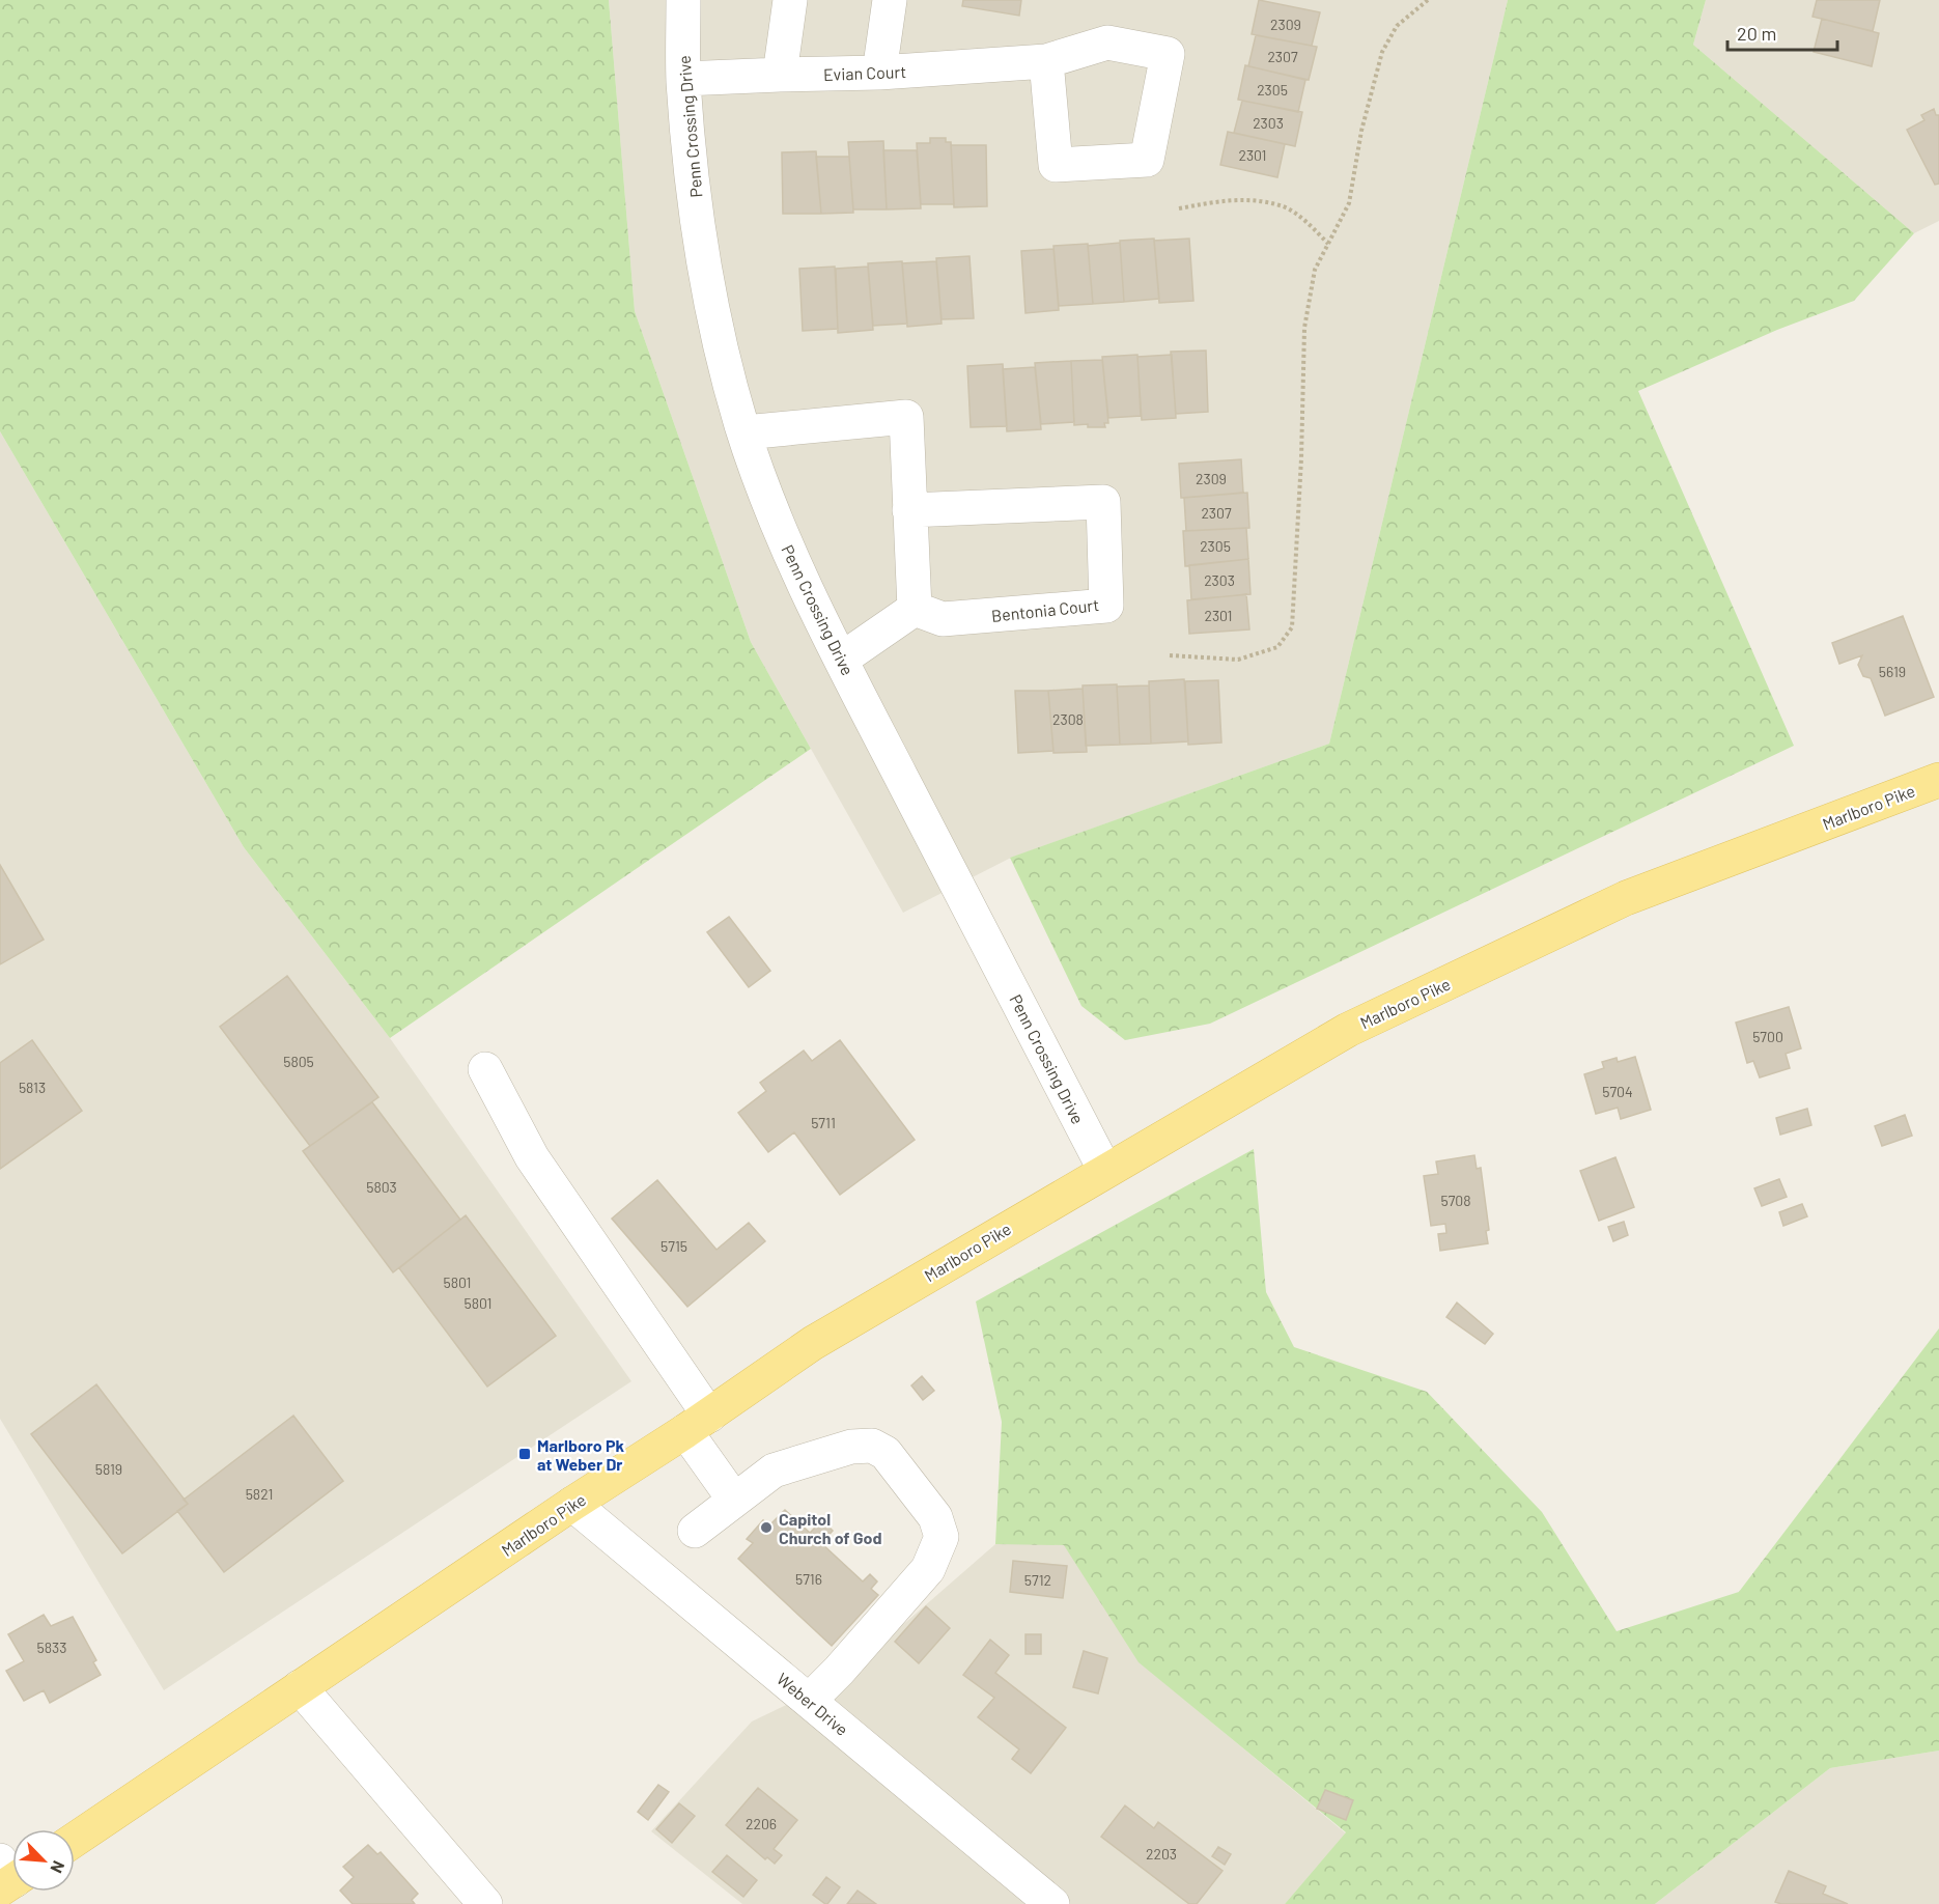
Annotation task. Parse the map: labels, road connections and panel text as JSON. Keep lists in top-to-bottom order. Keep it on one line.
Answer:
{"streets":{"main road":["Marlboro Pike"],"street":["Evian Court","Penn Crossing Drive","Bentonia Court","Weber Drive"]},"crossings":[["Evian Court","Penn Crossing Drive"],["Penn Crossing Drive","Marlboro Pike"],["Marlboro Pike","Weber Drive"]],"places":{"transit":["Marlboro Pk at Weber Dr"],"other":["Capitol Church of God"]},"house_numbers":["2309","2307","2305","2303","2301","2309","2307","2305","2303","2301","5619","2308","5700","5805","5813","5704","5711","5803","5708","5715","5801","5801","5819","5821","5716","5712","5833","2206","2203"],"scale_bar":"20 m","north":"bottom right"}
